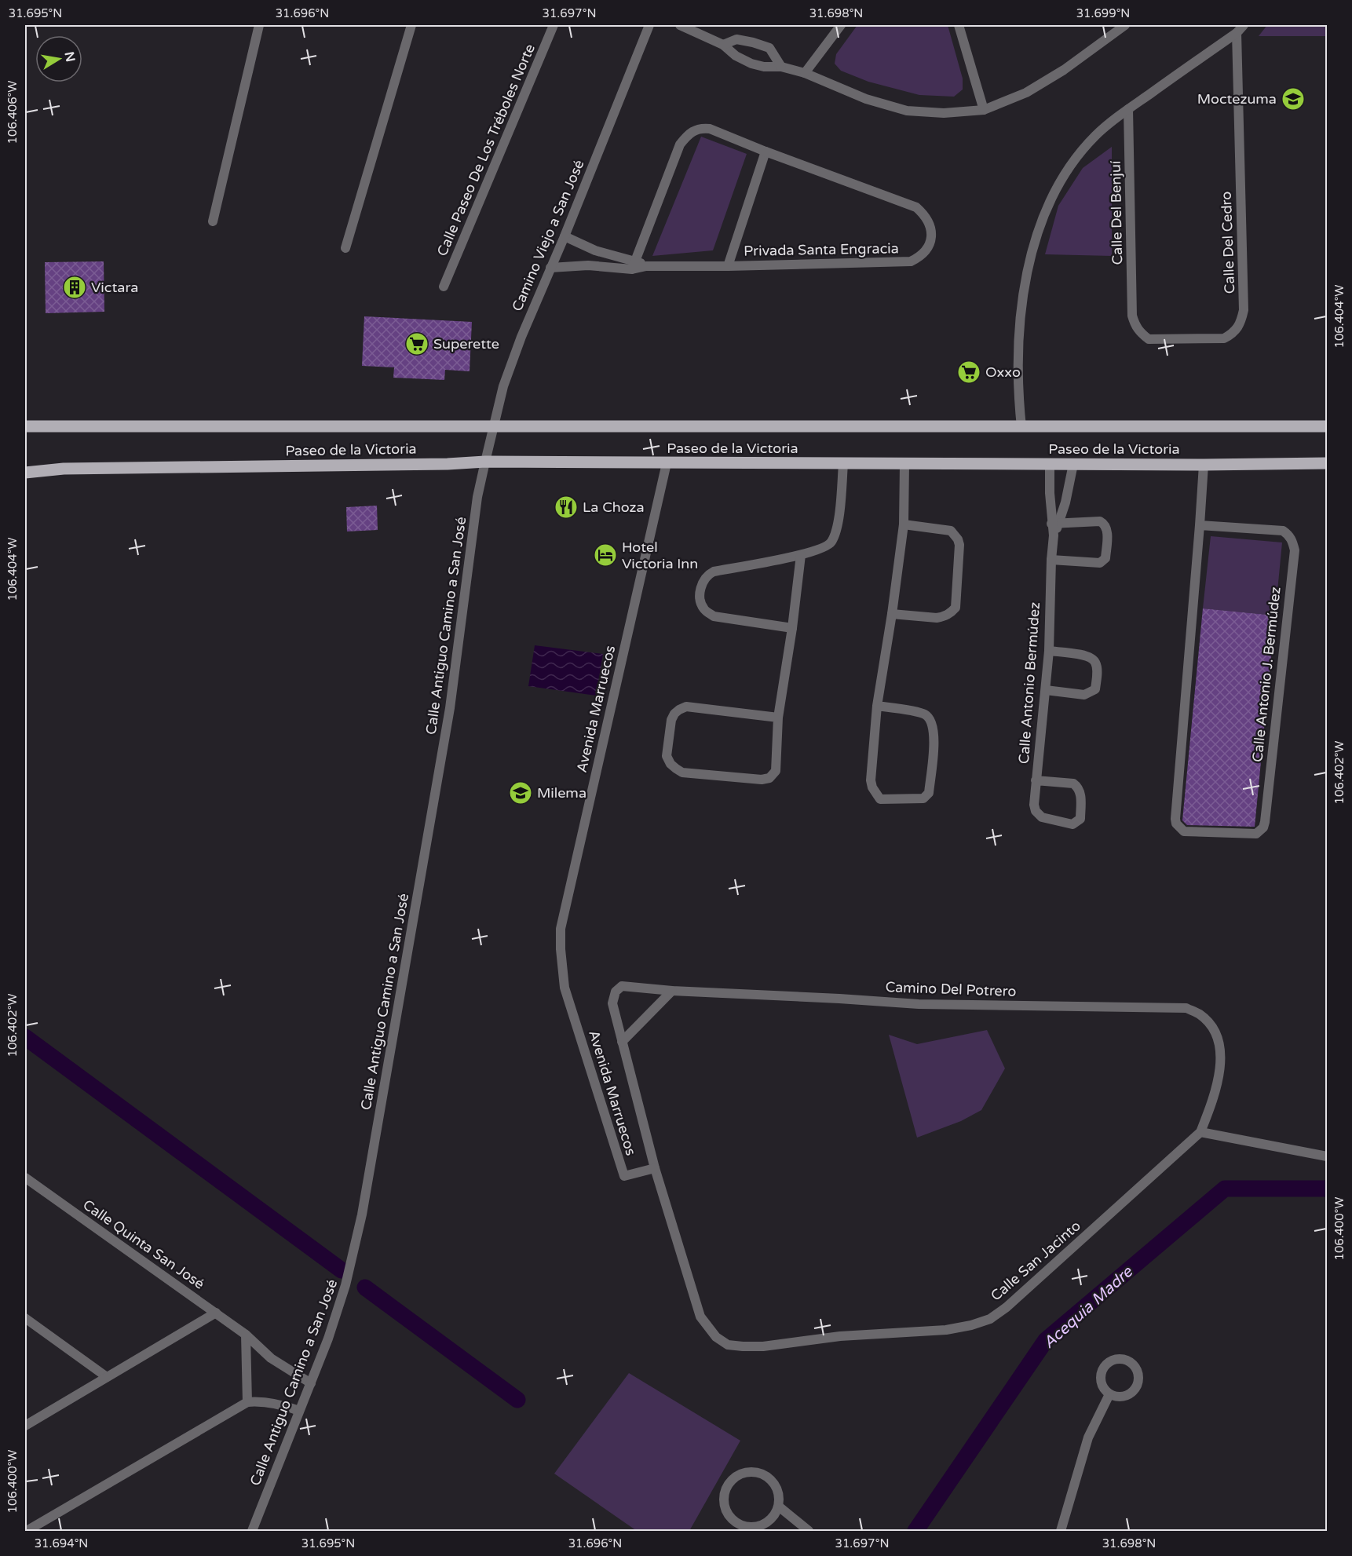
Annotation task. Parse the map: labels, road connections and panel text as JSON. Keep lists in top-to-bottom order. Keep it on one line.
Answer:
{"streets":{"main road":["Paseo de la Victoria"],"street":["Calle Paseo De Los Tréboles Norte","Calle Del Benjuí","Camino Viejo a San José","Calle Del Cedro","Privada Santa Engracia","Calle Antiguo Camino a San José","Calle Antonio J. Bermúdez","Calle Antonio Bermúdez","Avenida Marruecos","Camino Del Potrero","Calle Quinta San José","Calle San Jacinto"]},"crossings":[["Calle Del Benjuí","Calle Del Cedro"],["Camino Viejo a San José","Privada Santa Engracia"],["Camino Viejo a San José","Paseo de la Victoria"],["Camino Viejo a San José","Calle Antiguo Camino a San José"],["Paseo de la Victoria","Calle Antiguo Camino a San José"],["Paseo de la Victoria","Calle Antonio J. Bermúdez"],["Paseo de la Victoria","Calle Antonio Bermúdez"],["Paseo de la Victoria","Avenida Marruecos"],["Calle Antiguo Camino a San José","Calle Quinta San José"],["Avenida Marruecos","Camino Del Potrero"],["Avenida Marruecos","Calle San Jacinto"],["Camino Del Potrero","Calle San Jacinto"]],"water":["Acequia Madre"],"places":{"school or university":["Moctezuma","Milema"],"building":["Victara"],"supermarket":["Superette","Oxxo"],"restaurant":["La Choza"],"hotel":["Hotel Victoria Inn"]},"north":"right","coordinates":["31.695°N","31.696°N","31.697°N","31.698°N","31.699°N","106.406°W","106.404°W","106.402°W","106.400°W","31.694°N"]}
